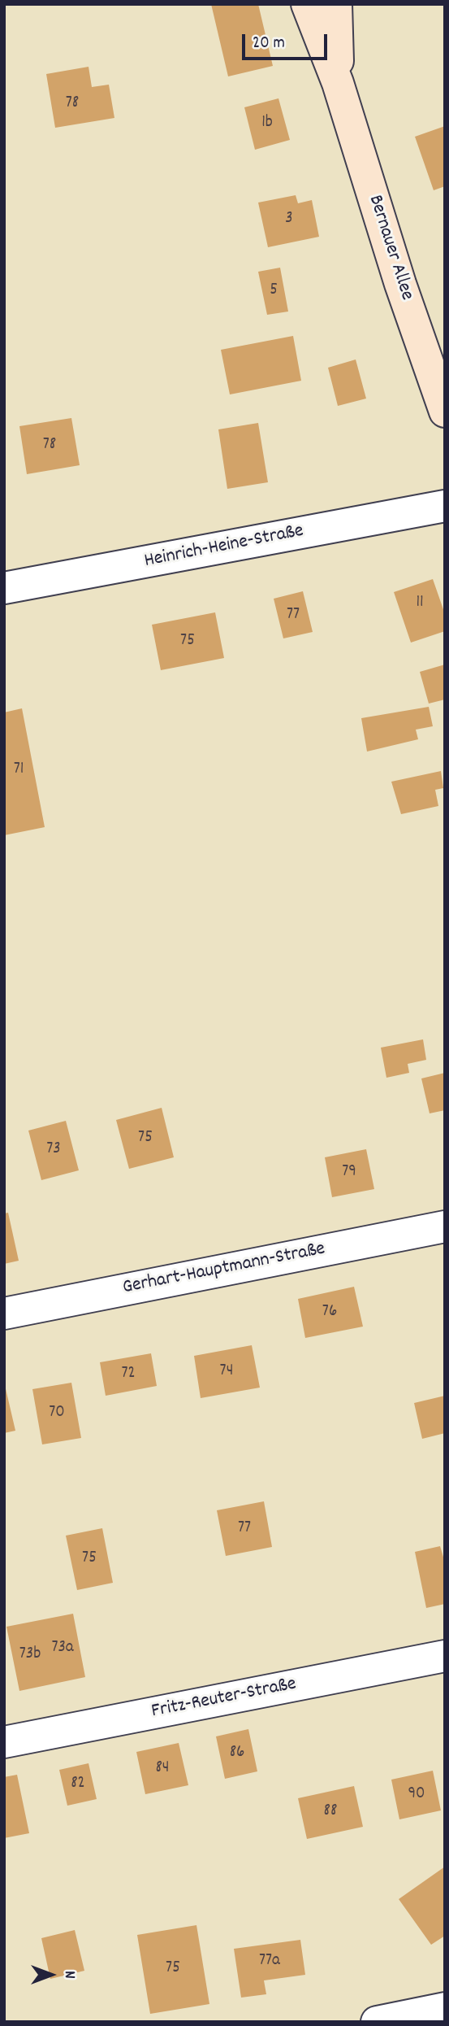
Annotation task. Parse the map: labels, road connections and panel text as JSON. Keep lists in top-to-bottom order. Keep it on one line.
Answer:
{"streets":{"main road":["Bernauer Allee"],"street":["Heinrich-Heine-Straße","Gerhart-Hauptmann-Straße","Fritz-Reuter-Straße"]},"house_numbers":["78","1b","3","5","78","11","77","75","71","75","73","79","76","74","72","70","77","75","73a","73b","86","84","82","90","88","77a","75"],"scale_bar":"20 m","north":"right"}
